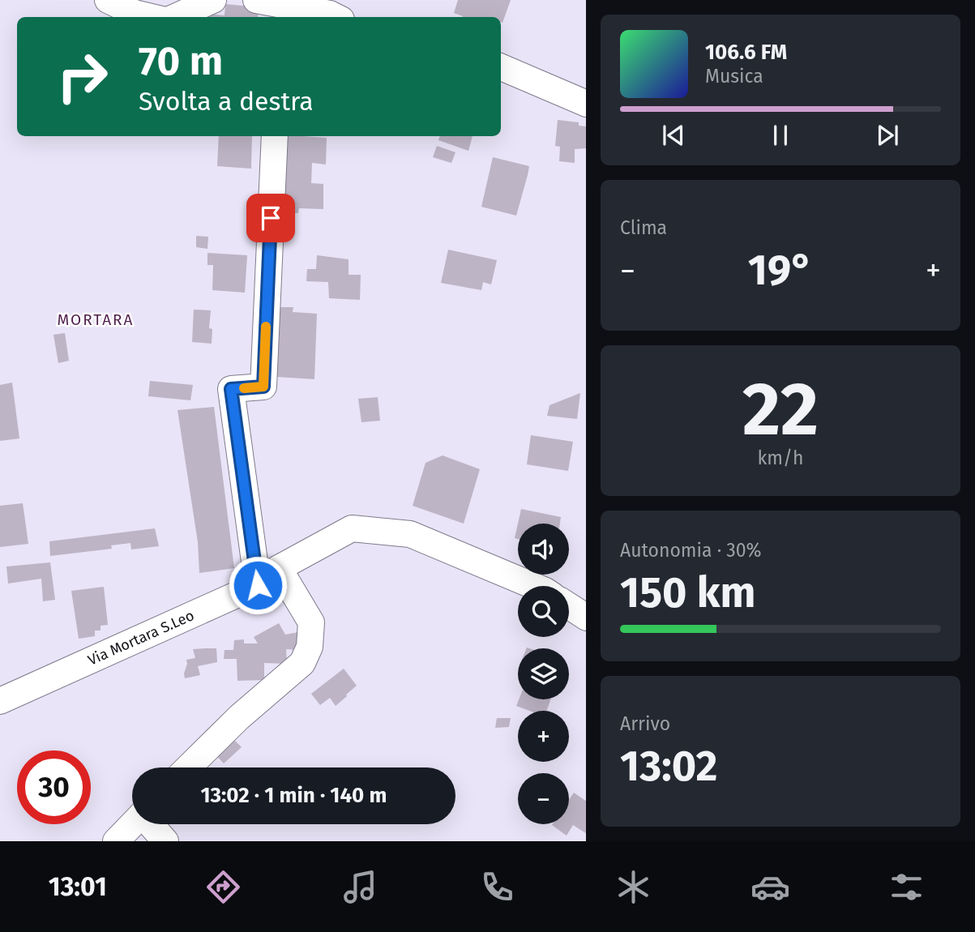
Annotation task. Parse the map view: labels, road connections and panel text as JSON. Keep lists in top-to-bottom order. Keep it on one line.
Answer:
{"streets":{"street":["Via Mortara S.Leo"]},"districts":["MORTARA"],"page":{"turn":["70 m","Svolta a destra"],"song":["106.6 FM","Musica"],"tile":["Clima",["22","km/h"],["Autonomia · 30%","150 km"],["Arrivo","13:02"]],"heat":["−","19°","+"],"map_buttons":["+","−"],"limit":"30","trip":"13:02 · 1 min · 140 m","tabs":"13:01"}}
